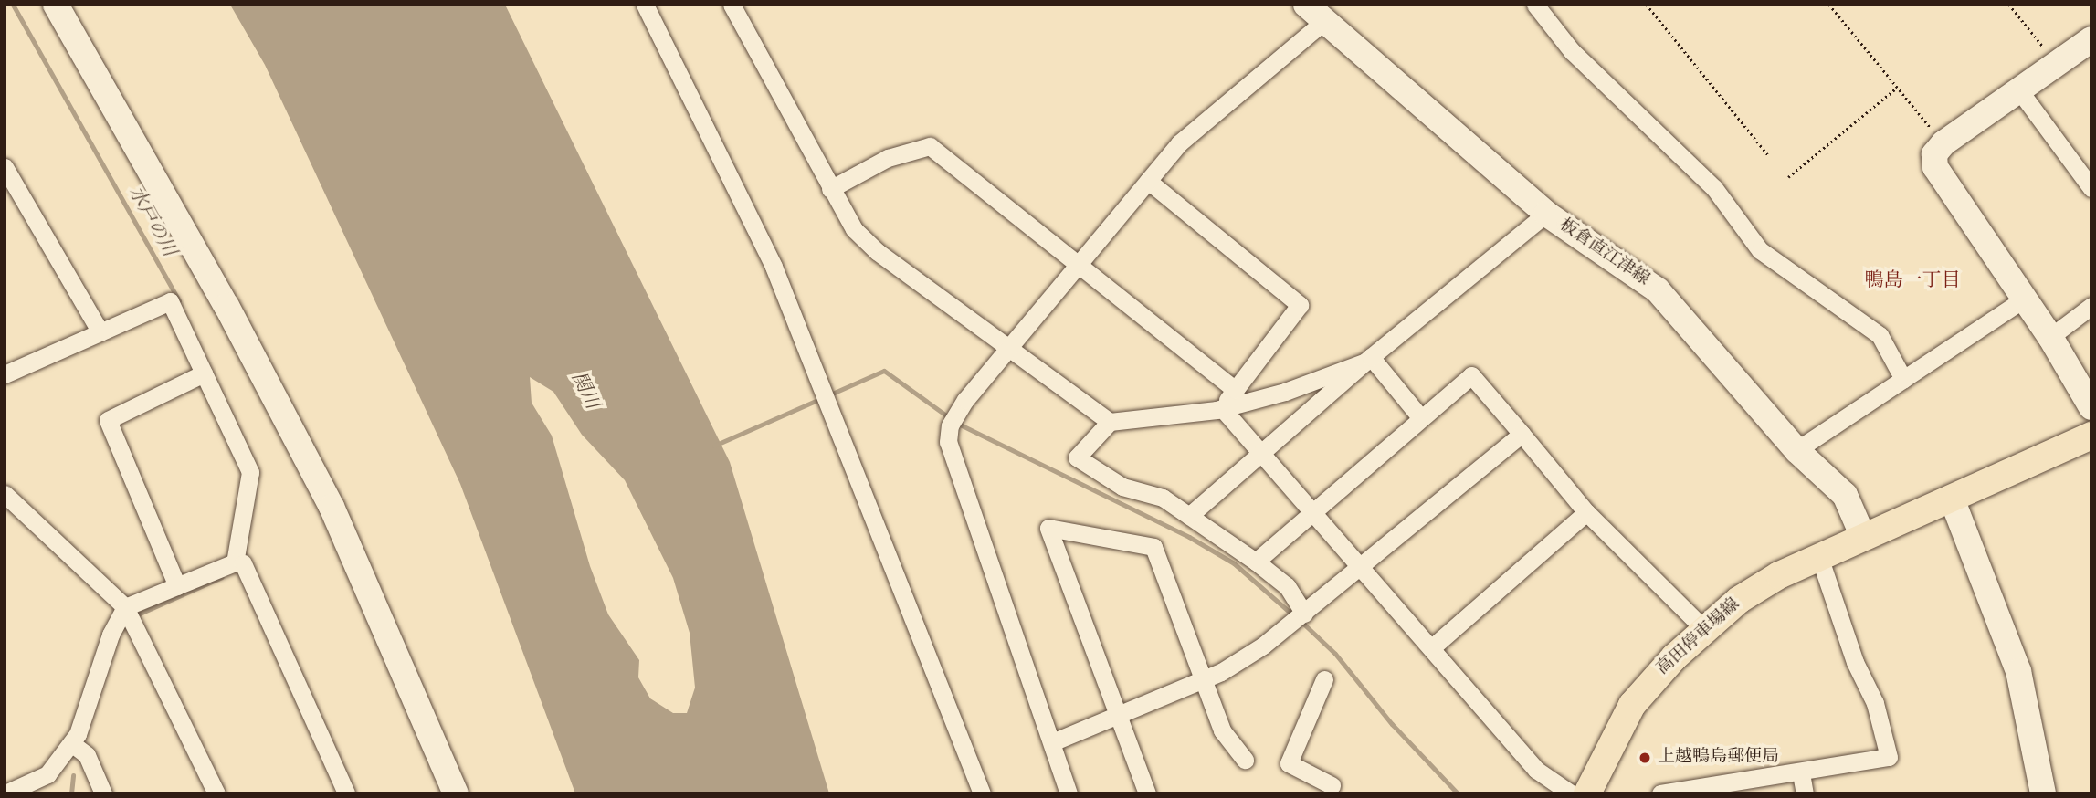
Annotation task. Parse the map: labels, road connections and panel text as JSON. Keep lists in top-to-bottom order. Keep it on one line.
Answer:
{"streets":{"main road":["高田停車場線"],"street":["板倉直江津線"]},"crossings":[["板倉直江津線","高田停車場線"]],"districts":["鴨島一丁目"],"water":["水戸の川","関川"],"places":["上越鴨島郵便局"]}
